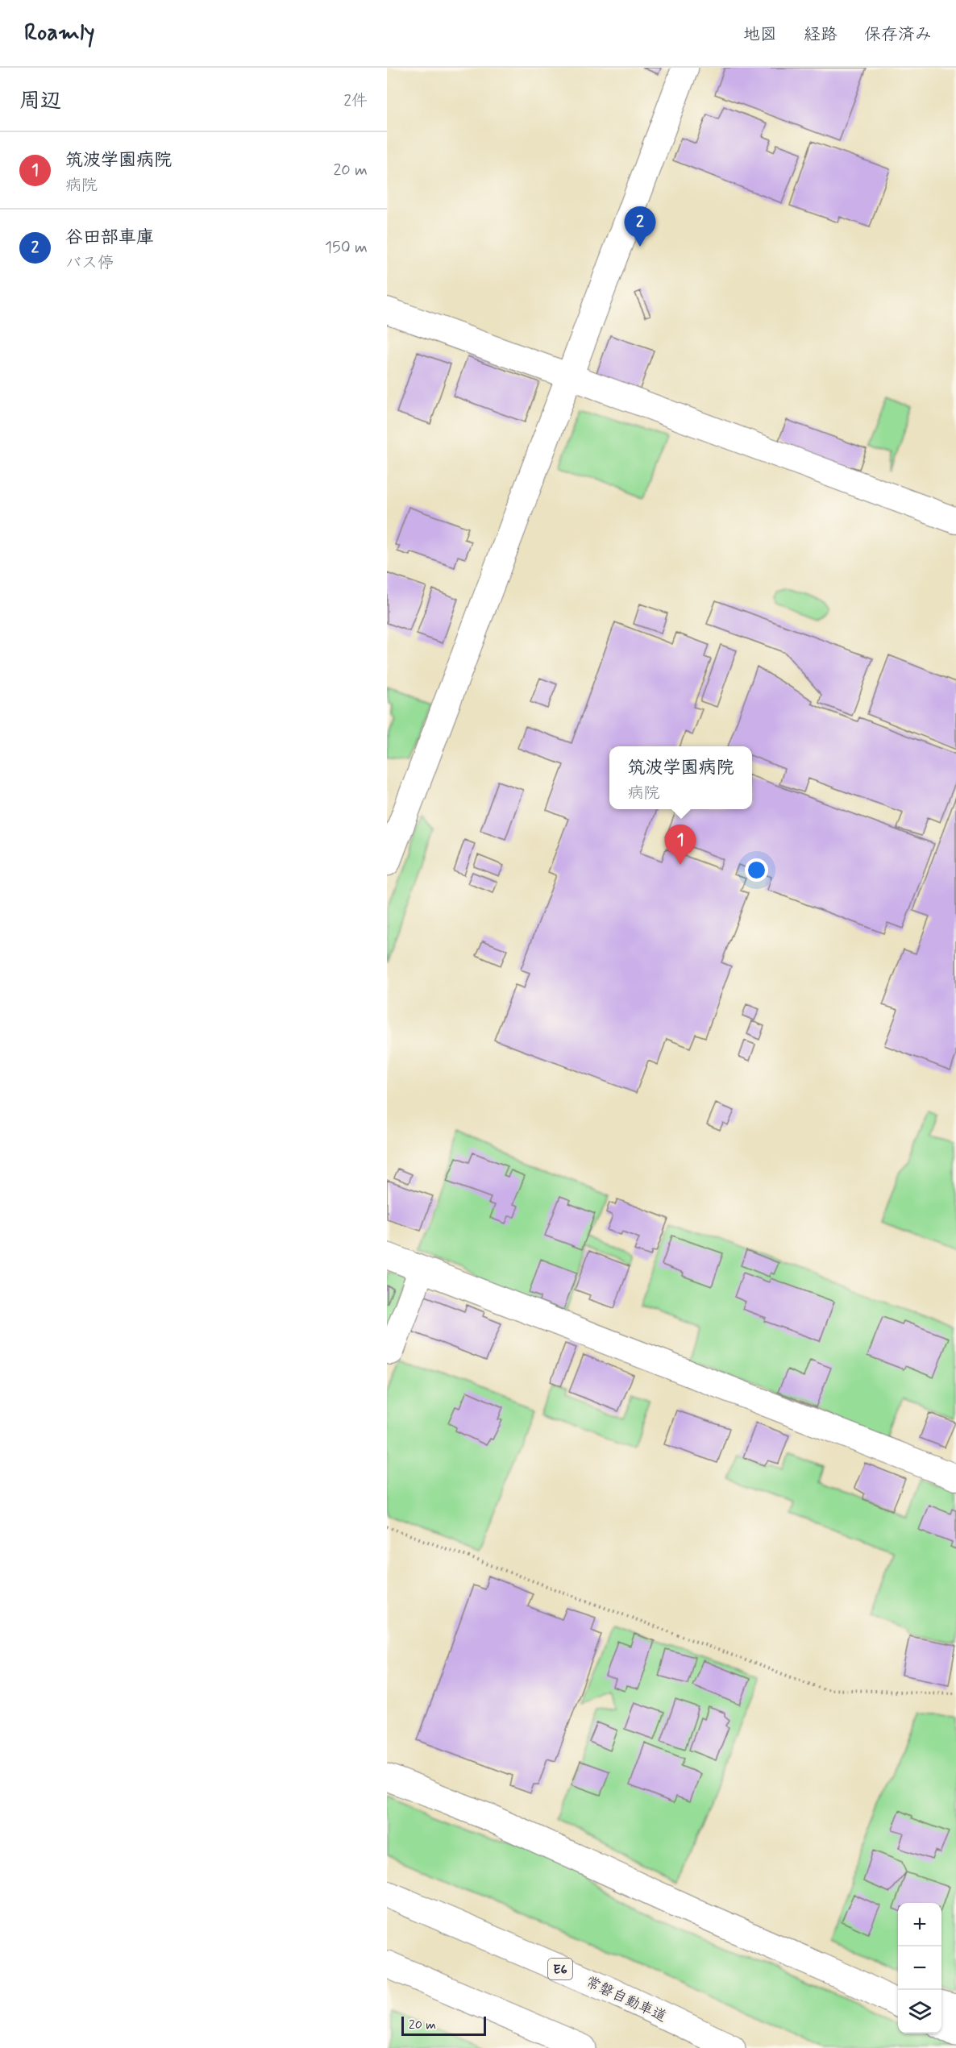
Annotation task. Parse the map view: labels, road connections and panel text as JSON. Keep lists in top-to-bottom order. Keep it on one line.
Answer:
{"streets":{"main road":["E6","常磐自動車道"]},"scale_bar":"20 m","page":{"header":"Roamly","nav":["地図","経路","保存済み"],"heading":["周辺","2件"],"list":[{"mark":"1","name":"筑波学園病院","note":"病院","value":"20 m"},{"mark":"2","name":"谷田部車庫","note":"バス停","value":"150 m"}],"pins":["2","1"],"popup":["筑波学園病院","病院"],"map_buttons":["+","−"],"scale":"20 m"}}
